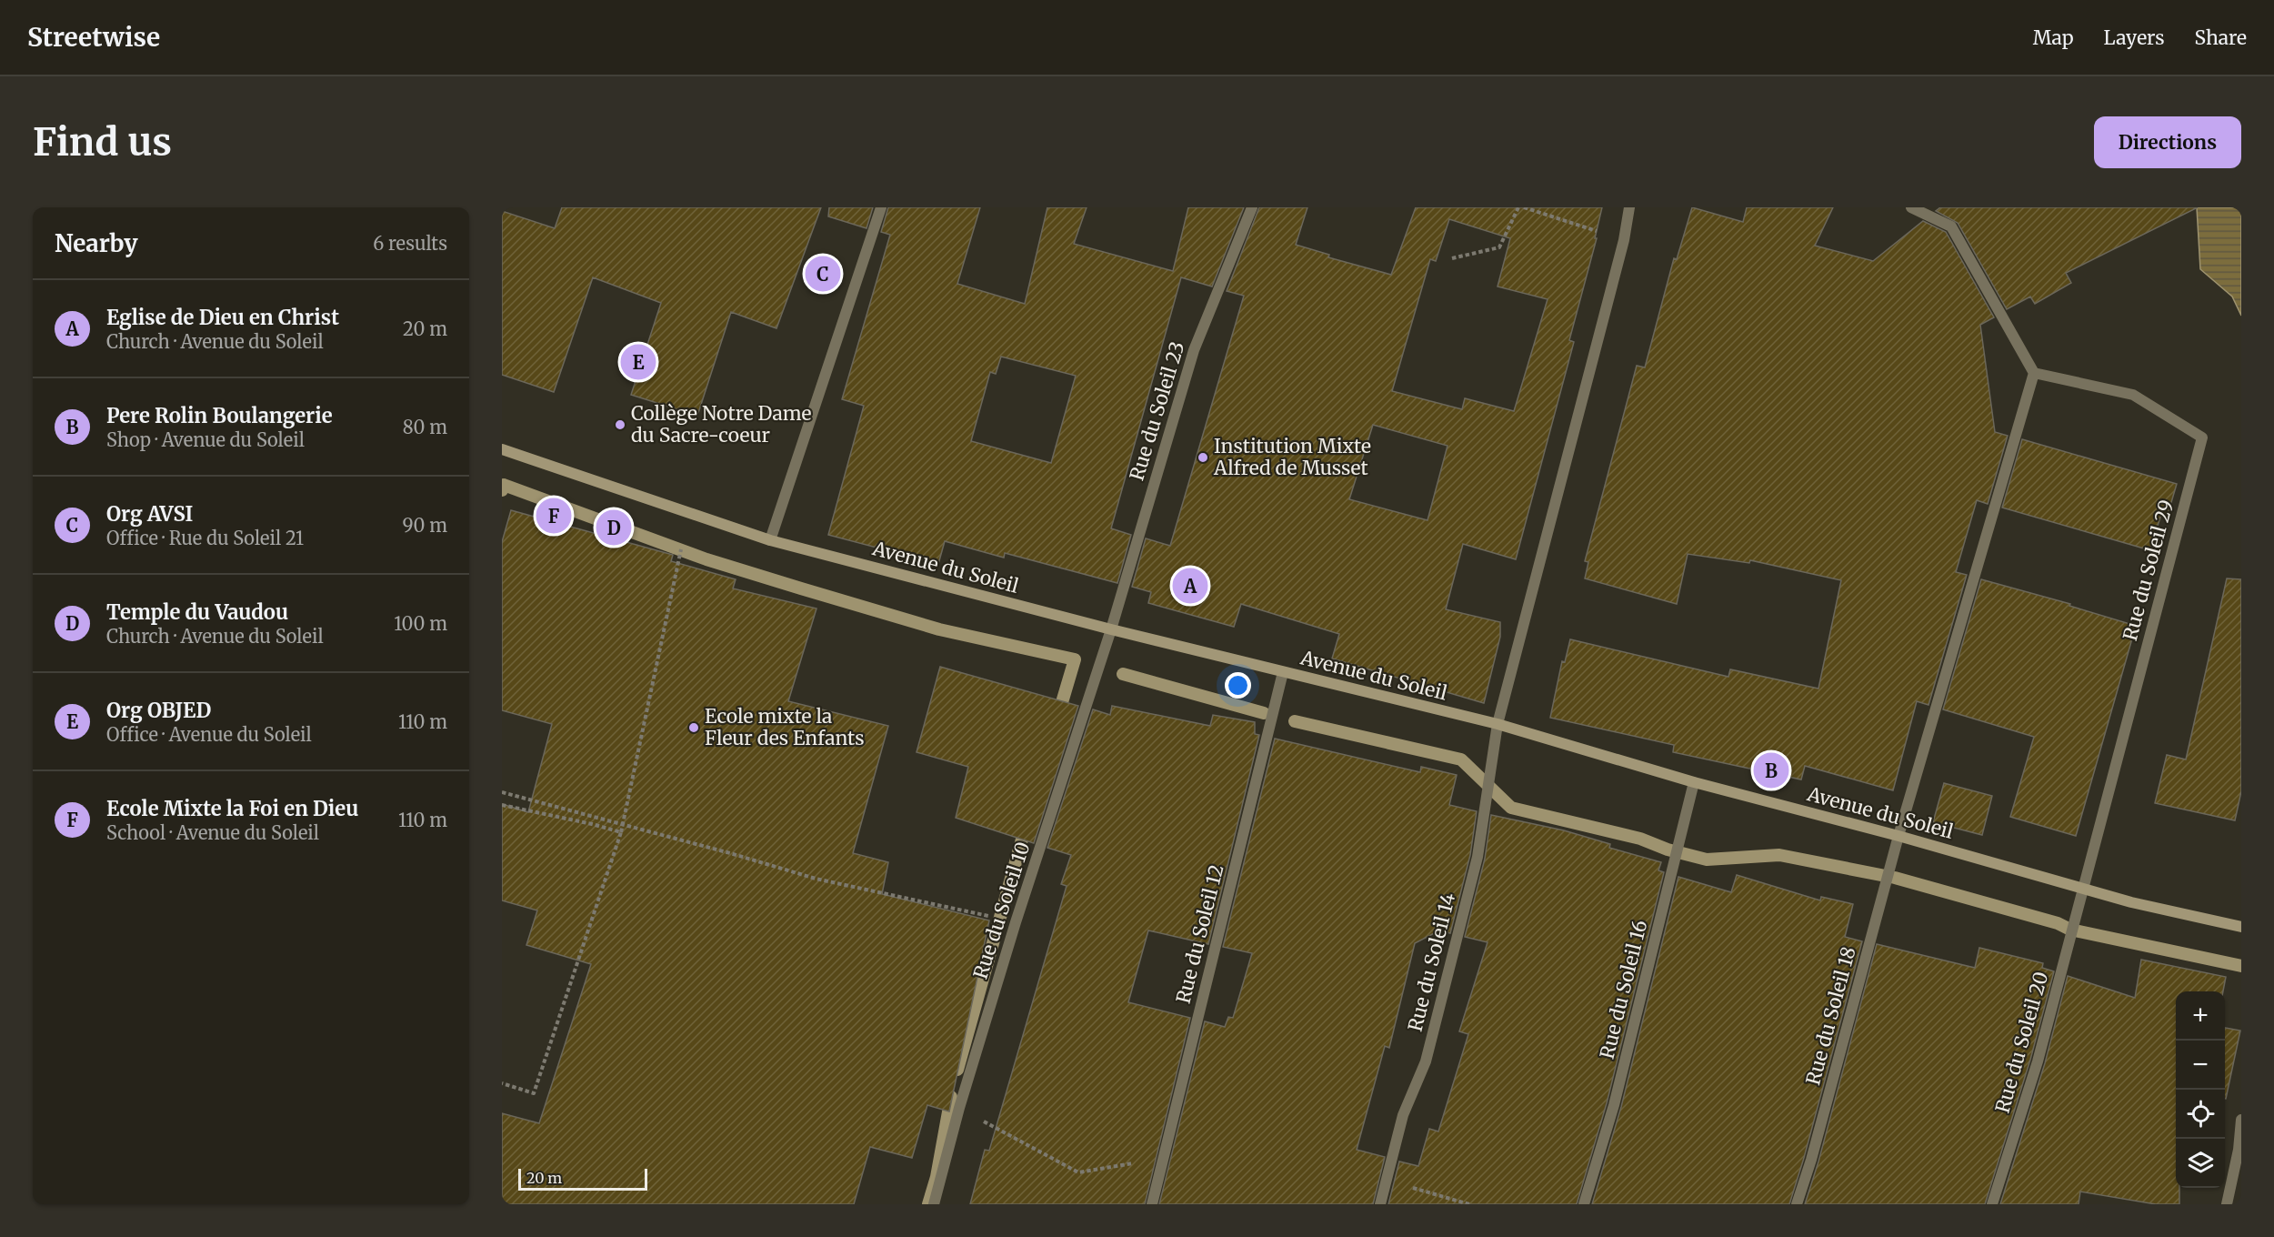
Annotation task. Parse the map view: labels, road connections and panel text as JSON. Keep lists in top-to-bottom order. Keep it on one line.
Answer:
{"streets":{"street":["Rue du Soleil 23","Avenue du Soleil","Rue du Soleil 29","Rue du Soleil 10","Rue du Soleil 12","Rue du Soleil 14","Rue du Soleil 16","Rue du Soleil 18","Rue du Soleil 20"]},"crossings":[["Rue du Soleil 23","Avenue du Soleil"],["Rue du Soleil 23","Rue du Soleil 10"],["Avenue du Soleil","Rue du Soleil 29"],["Avenue du Soleil","Rue du Soleil 10"],["Avenue du Soleil","Rue du Soleil 12"],["Avenue du Soleil","Rue du Soleil 14"],["Avenue du Soleil","Rue du Soleil 16"],["Avenue du Soleil","Rue du Soleil 18"],["Avenue du Soleil","Rue du Soleil 20"],["Rue du Soleil 29","Rue du Soleil 20"]],"places":["Collège Notre Dame du Sacre-coeur","Institution Mixte Alfred de Musset","Ecole mixte la Fleur des Enfants"],"scale_bar":"20 m","page":{"header":"Streetwise","nav":["Map","Layers","Share"],"buttons":"Directions","title":"Find us","heading":["Nearby","6 results"],"pins":["C","E","F","D","A","B"],"list":[{"mark":"A","name":"Eglise de Dieu en Christ","note":"Church · Avenue du Soleil","value":"20 m"},{"mark":"B","name":"Pere Rolin Boulangerie","note":"Shop · Avenue du Soleil","value":"80 m"},{"mark":"C","name":"Org AVSI","note":"Office · Rue du Soleil 21","value":"90 m"},{"mark":"D","name":"Temple du Vaudou","note":"Church · Avenue du Soleil","value":"100 m"},{"mark":"E","name":"Org OBJED","note":"Office · Avenue du Soleil","value":"110 m"},{"mark":"F","name":"Ecole Mixte la Foi en Dieu","note":"School · Avenue du Soleil","value":"110 m"}],"map_buttons":["+","−"],"scale":"20 m"}}
